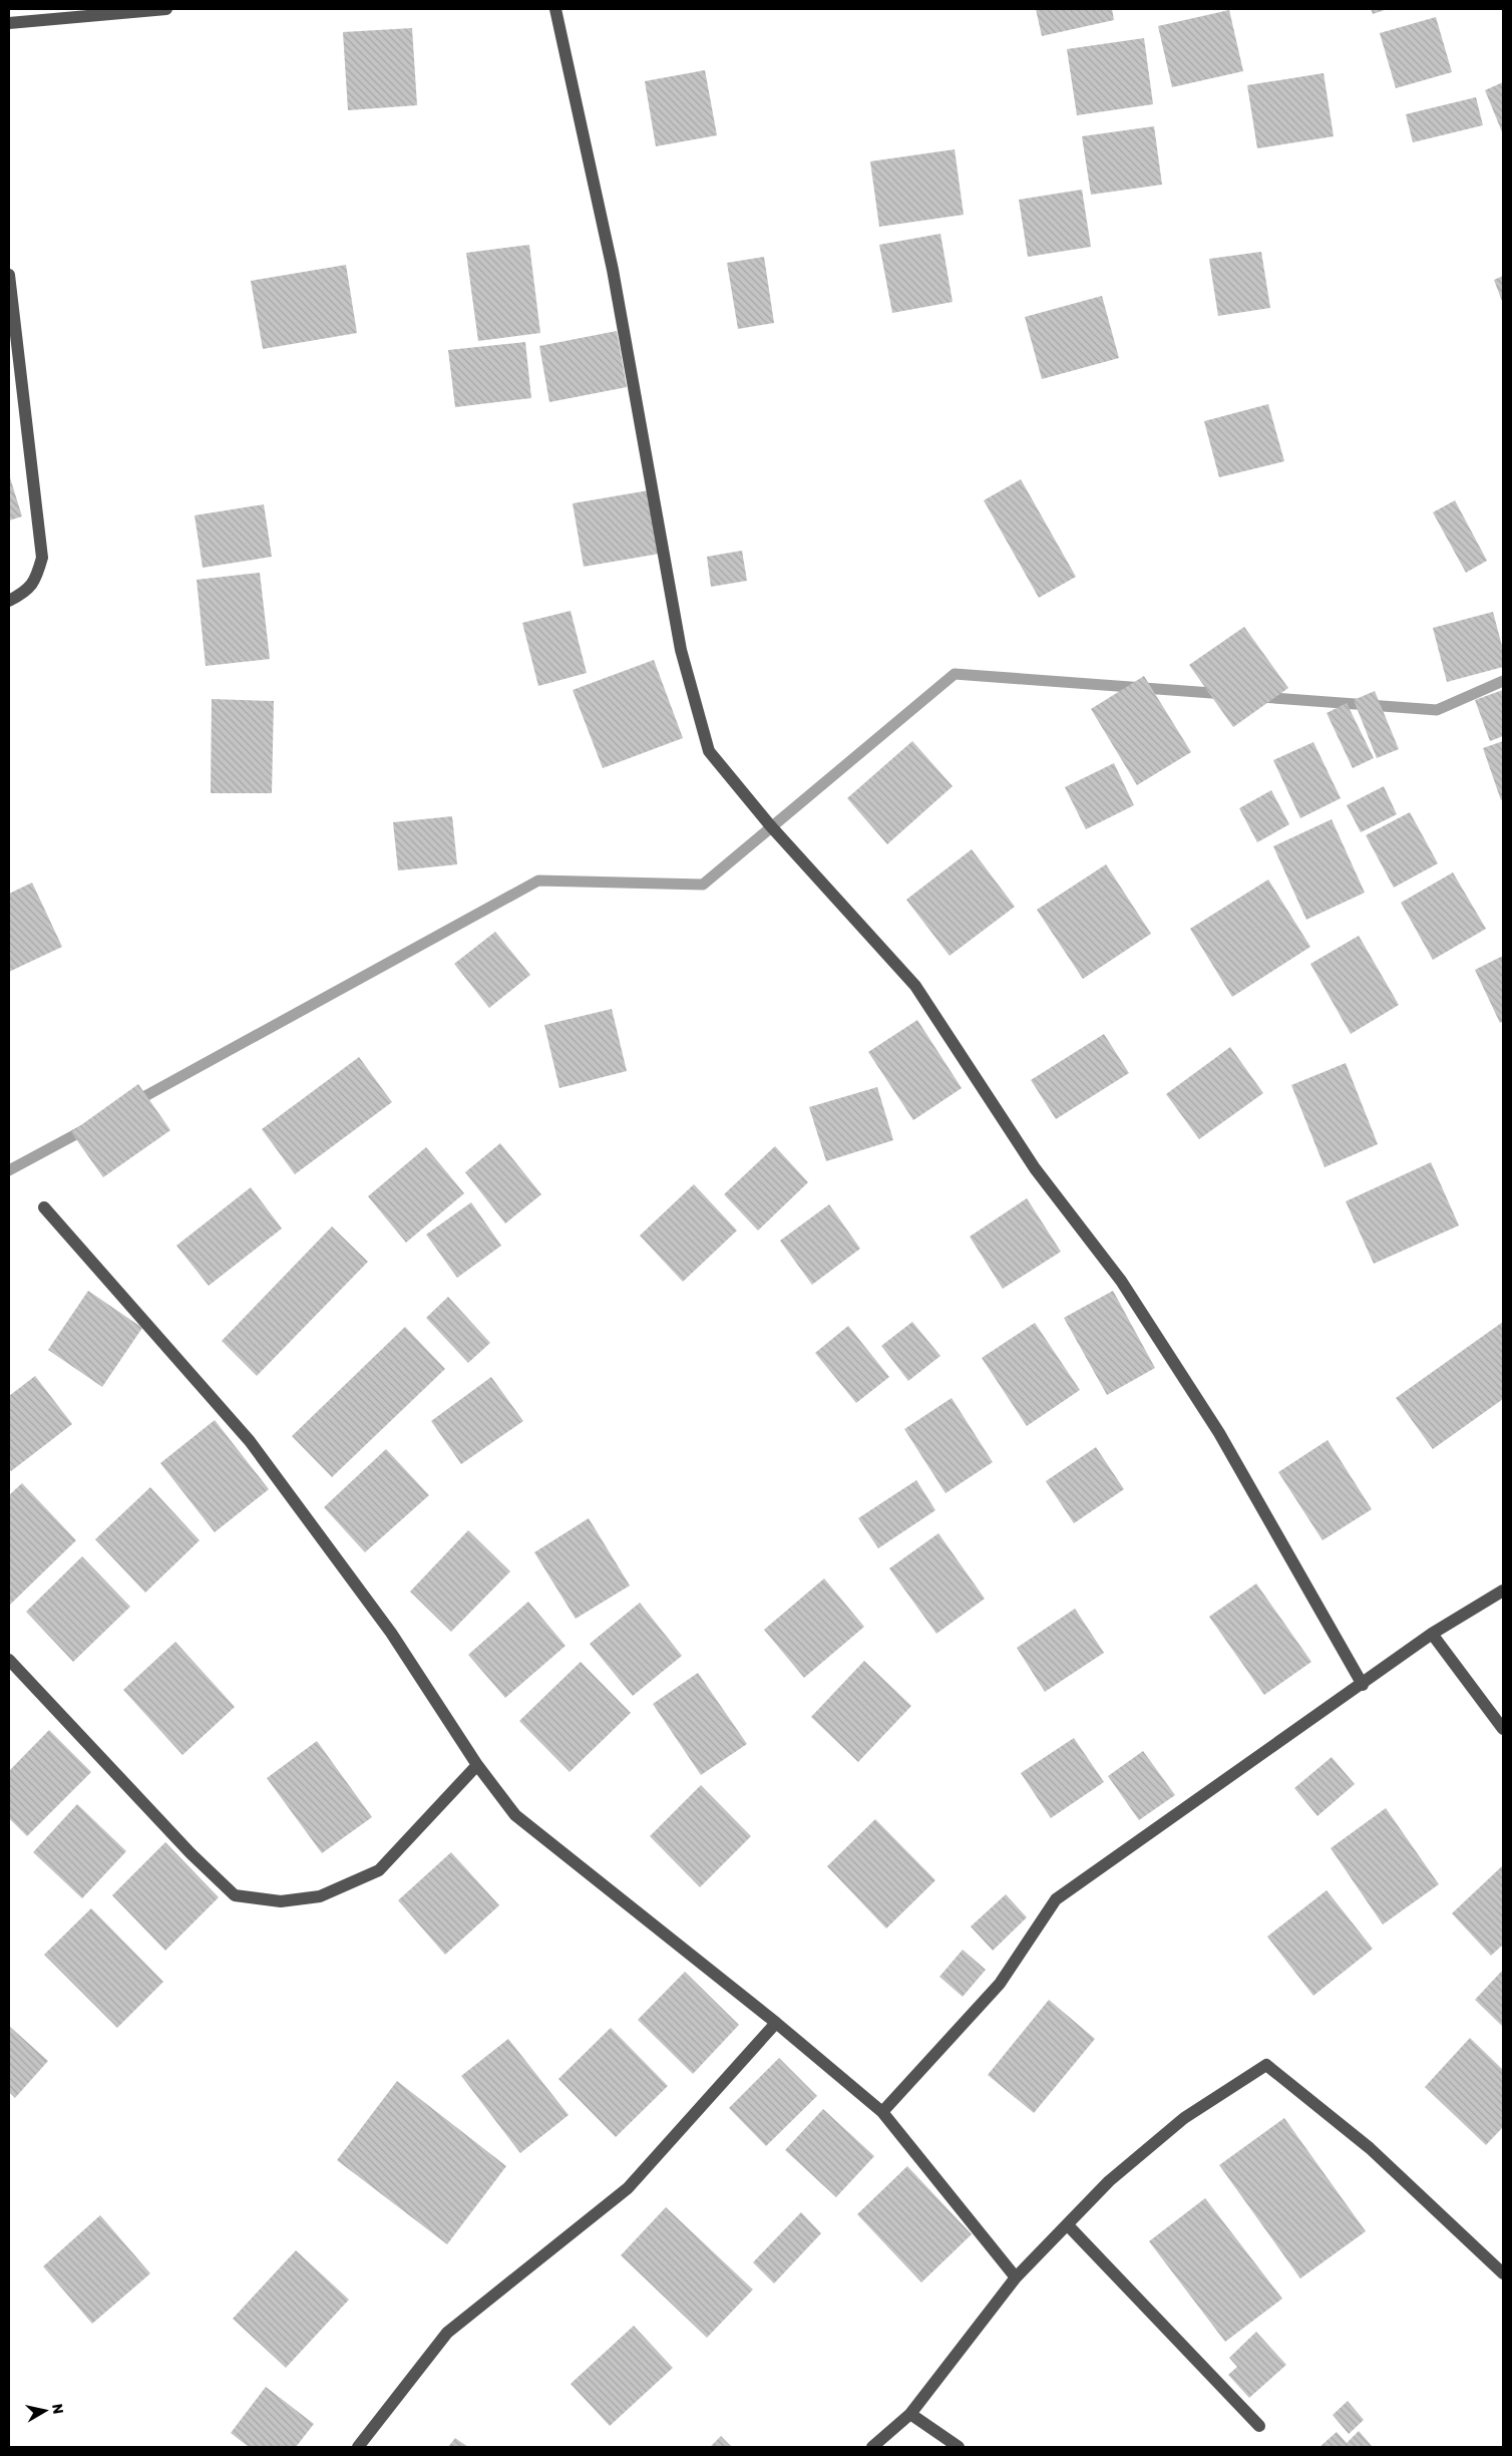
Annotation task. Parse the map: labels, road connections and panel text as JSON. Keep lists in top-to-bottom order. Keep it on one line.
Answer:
{"north":"right"}
